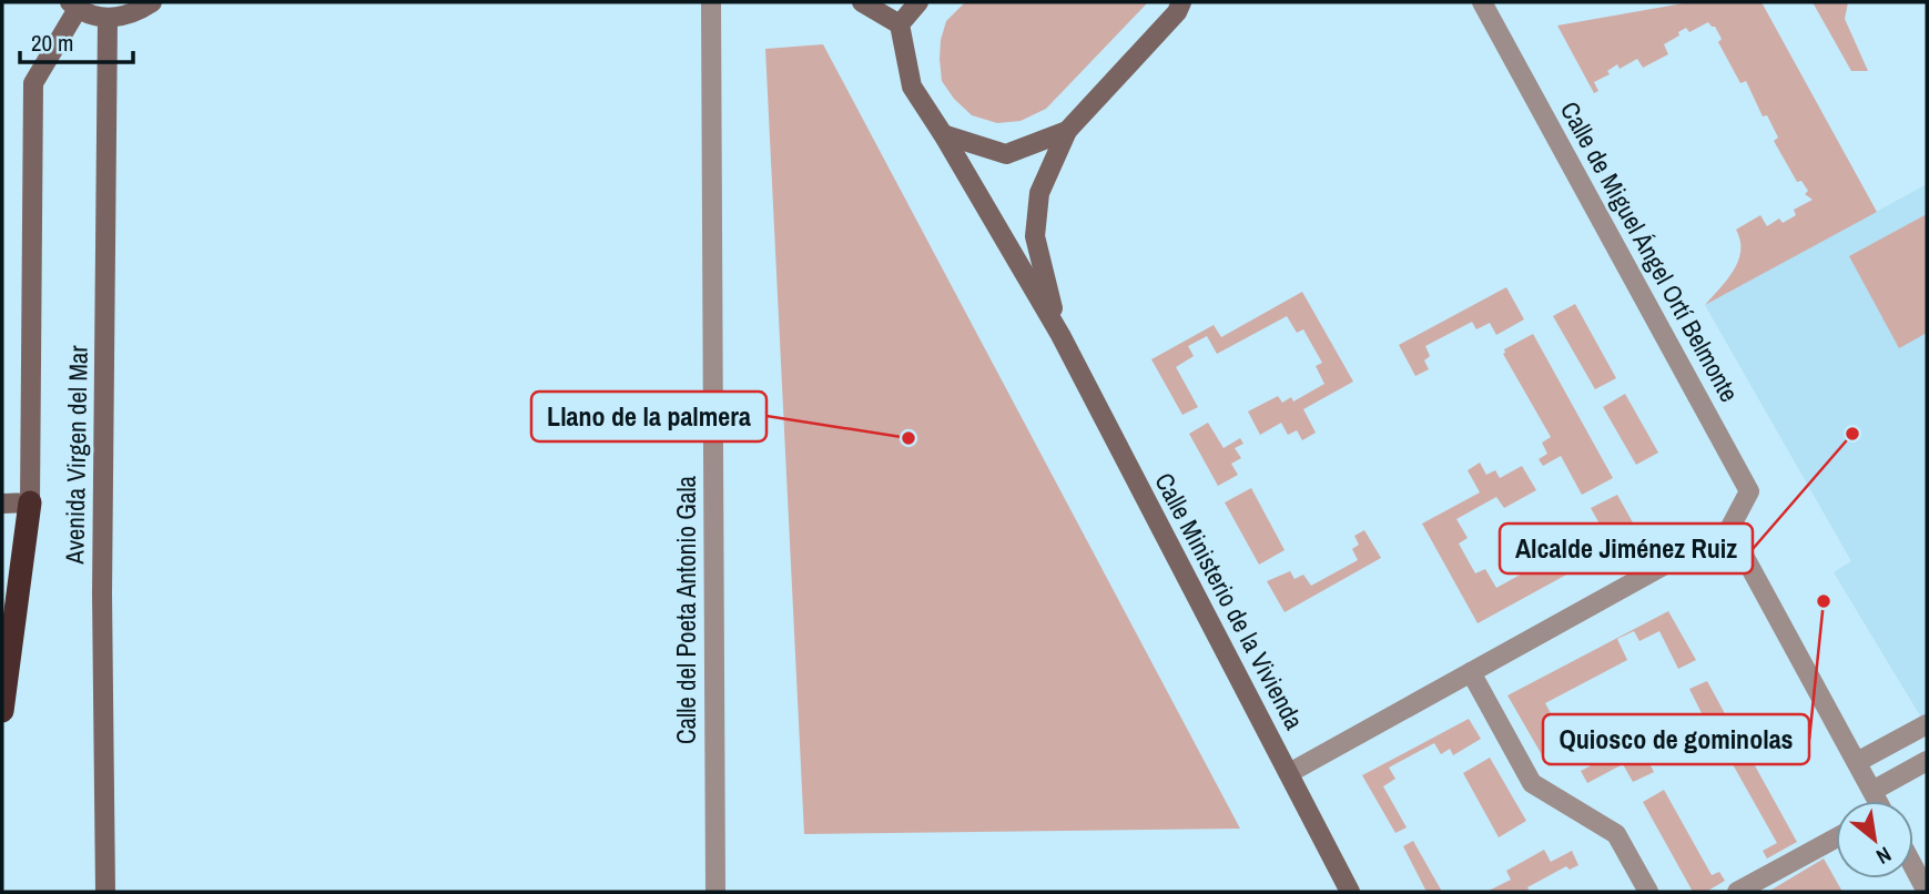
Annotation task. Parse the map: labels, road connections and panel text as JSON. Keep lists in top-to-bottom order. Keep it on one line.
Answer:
{"streets":{"main road":["Avenida Virgen del Mar","Calle Ministerio de la Vivienda"],"street":["Calle de Miguel Ángel Ortí Belmonte","Calle del Poeta Antonio Gala"]},"places":["Alcalde Jiménez Ruiz","Llano de la palmera","Quiosco de gominolas"],"scale_bar":"20 m","north":"bottom right"}
